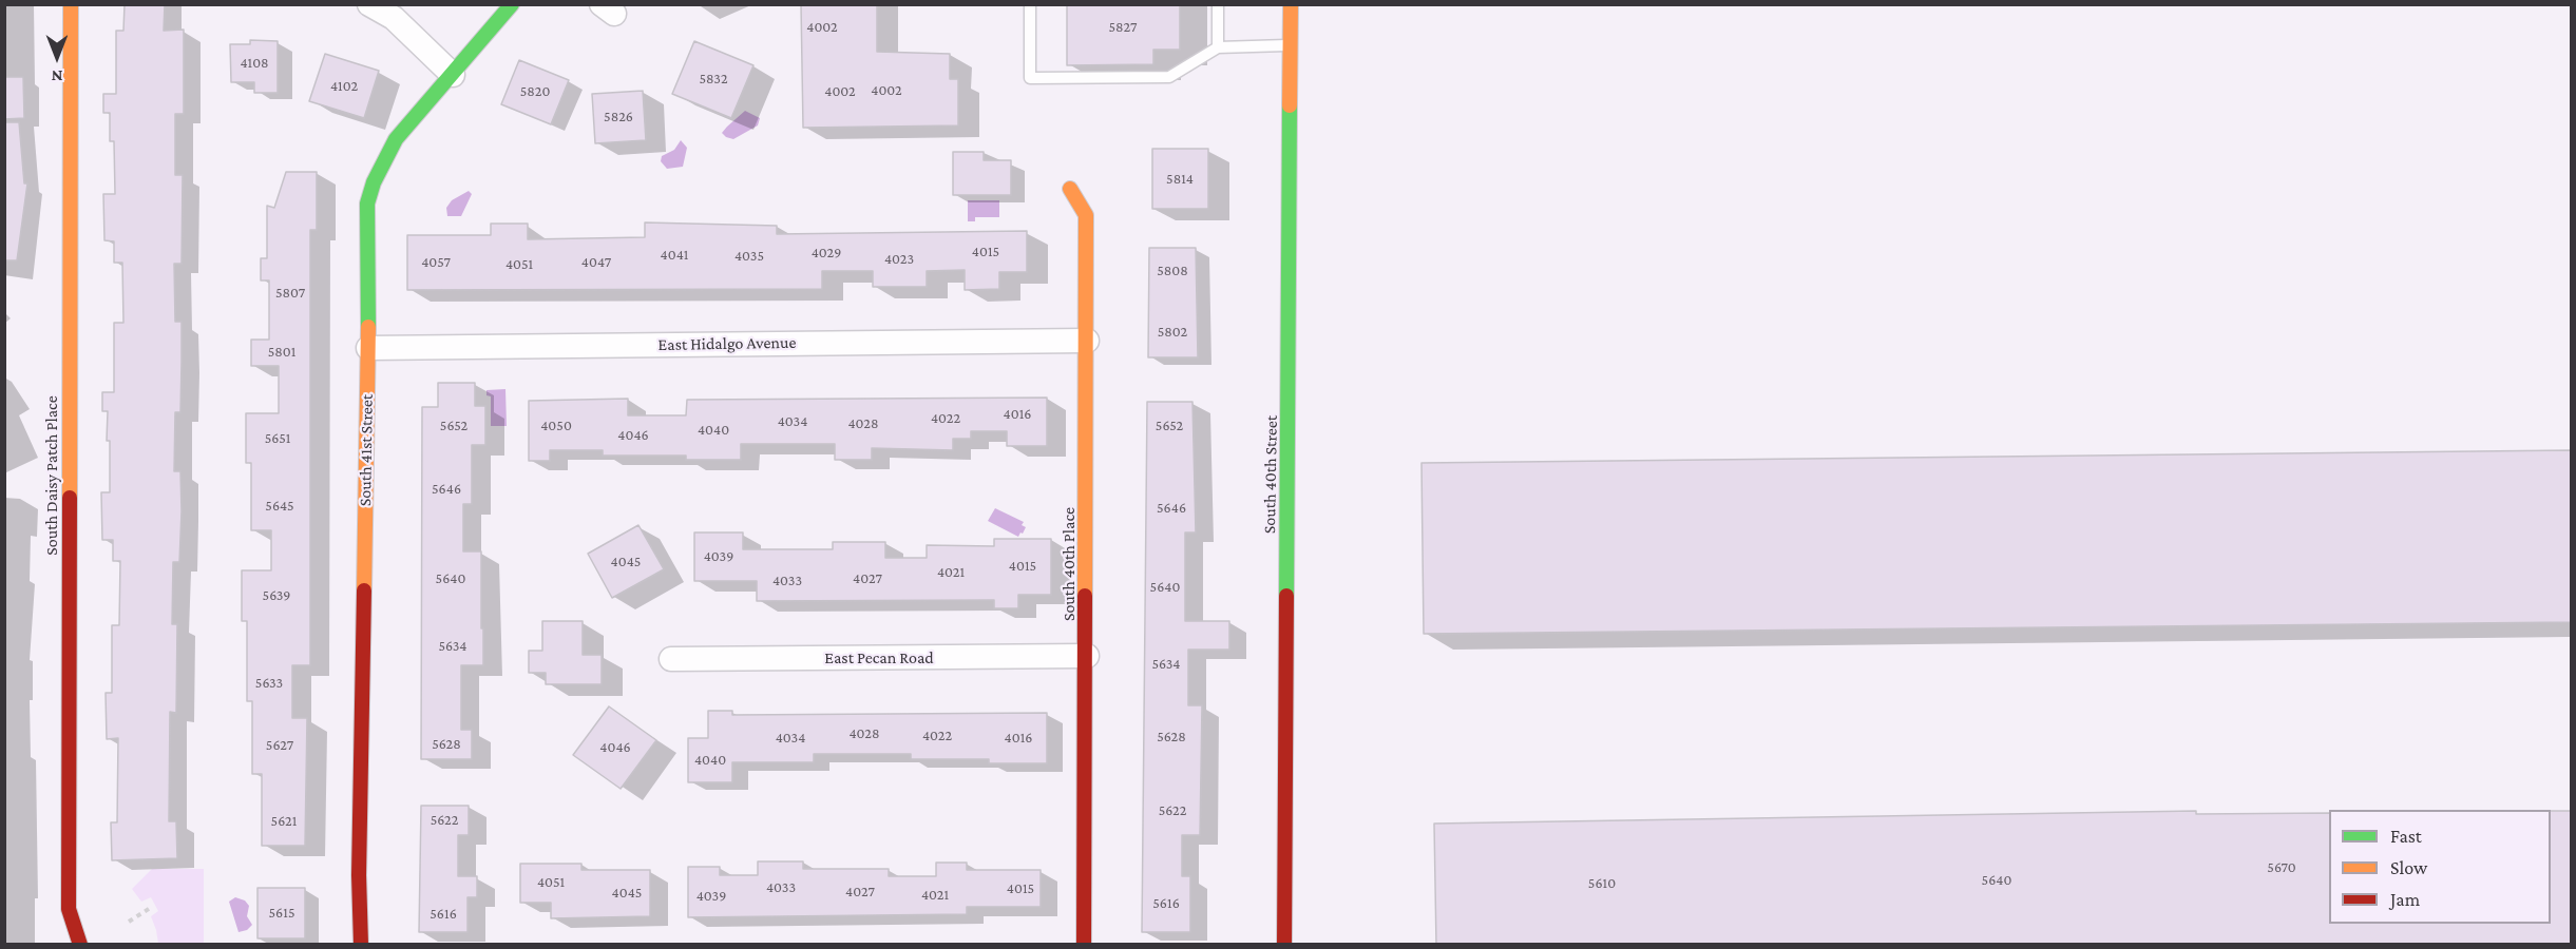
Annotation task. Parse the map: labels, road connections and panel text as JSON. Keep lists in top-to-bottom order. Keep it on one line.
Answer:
{"streets":{"street":["East Hidalgo Avenue","South 41st Street","South 40th Street","South Daisy Patch Place","South 40th Place","East Pecan Road"]},"crossings":[["East Hidalgo Avenue","South 41st Street"],["East Hidalgo Avenue","South 40th Place"],["South 40th Place","East Pecan Road"]],"house_numbers":["4002","5827","4108","5832","4102","4002","5820","4002","5826","5814","4015","4029","4041","4035","4023","4057","4047","4051","5808","5807","5802","5801","4016","4022","4034","4028","5652","4050","5652","4040","4046","5651","5646","5645","5646","4039","4045","4015","4021","5640","4027","4033","5640","5639","5634","5634","5633","4028","4022","5628","4034","4016","5628","5627","4046","4040","5622","5622","5621","5670","5640","4051","5610","4033","4015","4027","4045","4021","4039","5616","5615","5616"],"legend":["Fast","Slow","Jam"],"north":"bottom"}
